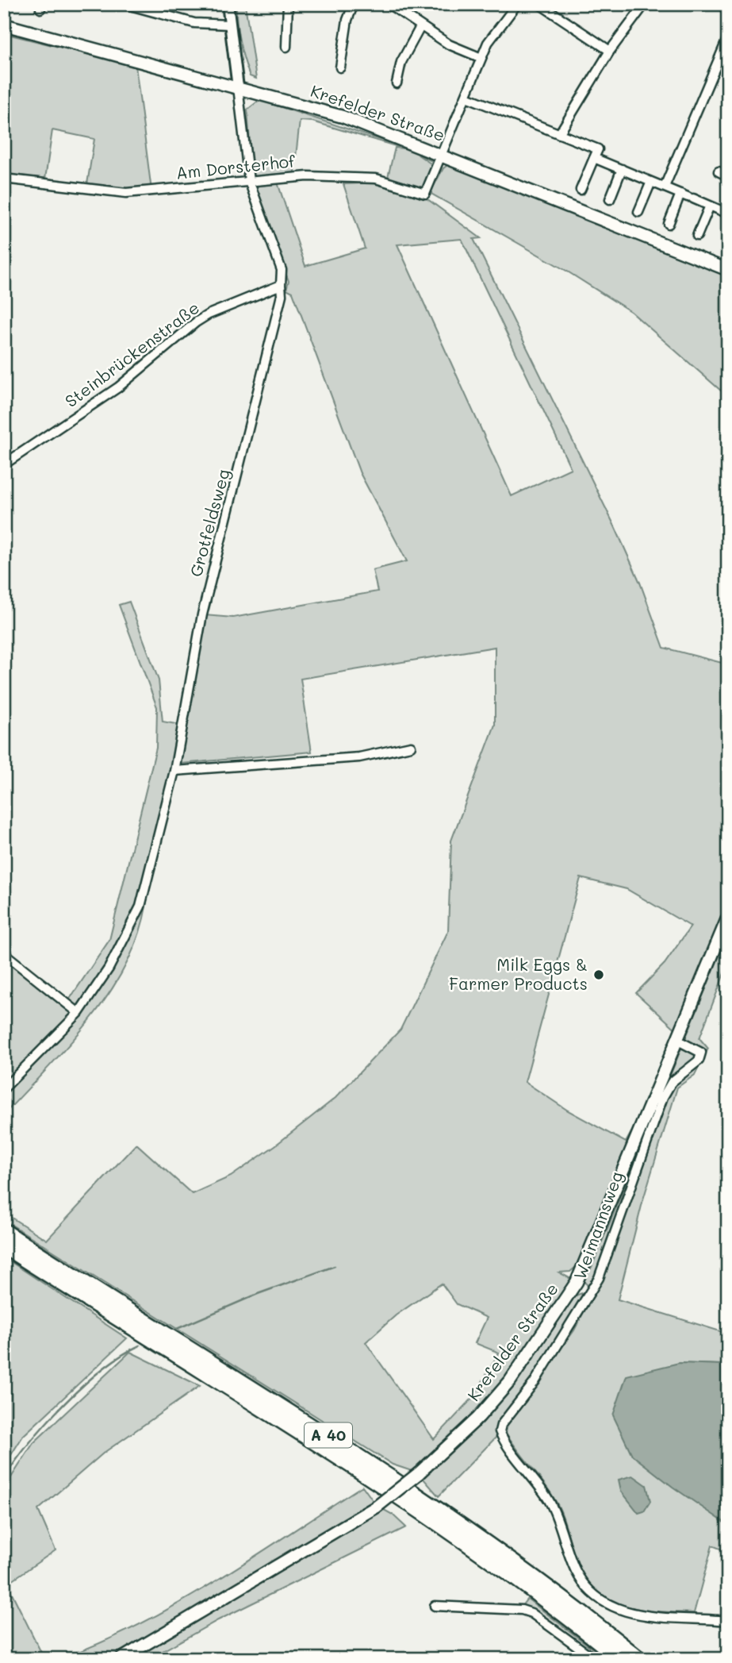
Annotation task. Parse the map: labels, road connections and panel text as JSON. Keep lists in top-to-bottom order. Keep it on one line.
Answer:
{"streets":{"highway":["A 40"],"main road":["Krefelder Straße"],"street":["Am Dorsterhof","Steinbrückenstraße","Grotfeldsweg","Weimannsweg"]},"crossings":[["Krefelder Straße","Am Dorsterhof"],["Krefelder Straße","Weimannsweg"],["Steinbrückenstraße","Grotfeldsweg"]],"places":["Milk Eggs & Farmer Products"]}
